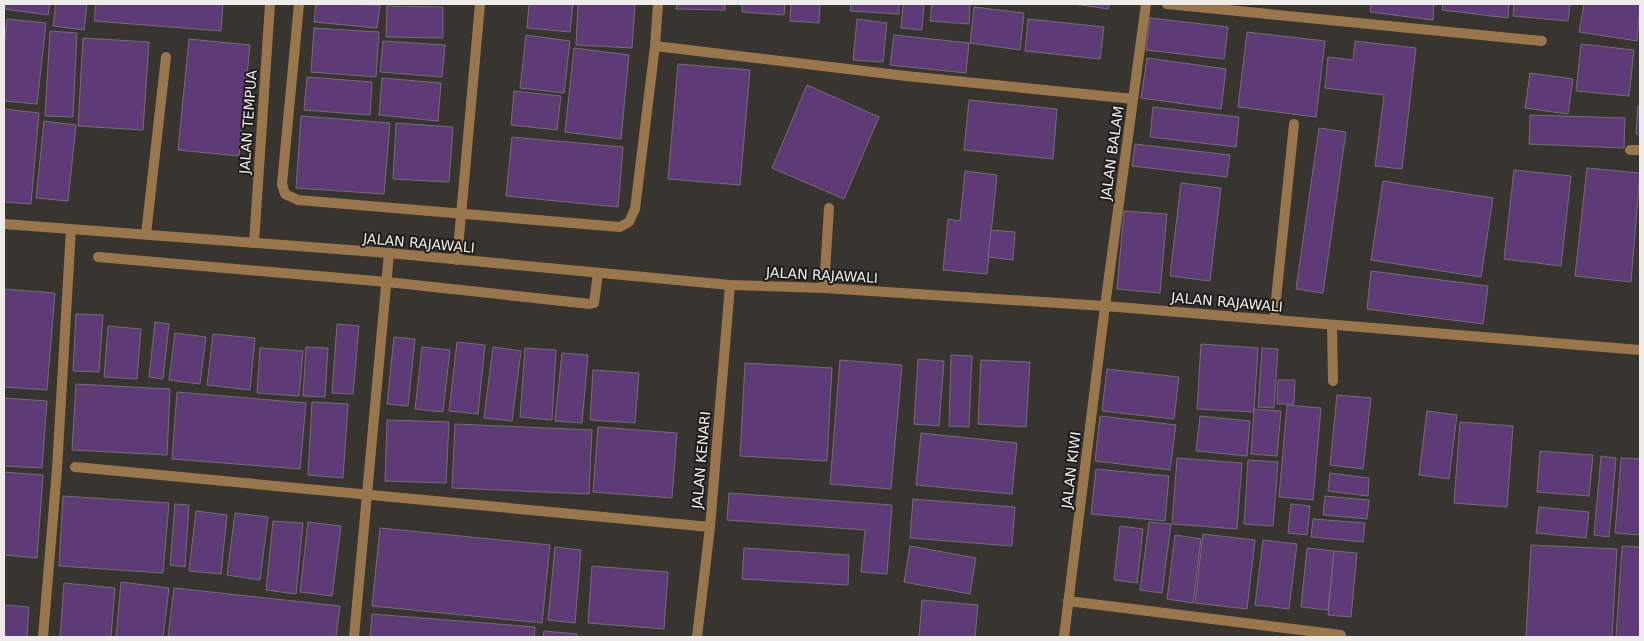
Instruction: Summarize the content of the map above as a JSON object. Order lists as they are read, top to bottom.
{
  "streets": {
    "street": [
      "JALAN TEMPUA",
      "JALAN BALAM",
      "JALAN RAJAWALI",
      "JALAN KENARI",
      "JALAN KIWI"
    ]
  },
  "crossings": [
    ["JALAN TEMPUA", "JALAN RAJAWALI"],
    ["JALAN BALAM", "JALAN RAJAWALI"],
    ["JALAN BALAM", "JALAN KIWI"],
    ["JALAN RAJAWALI", "JALAN KENARI"],
    ["JALAN RAJAWALI", "JALAN KIWI"]
  ]
}
